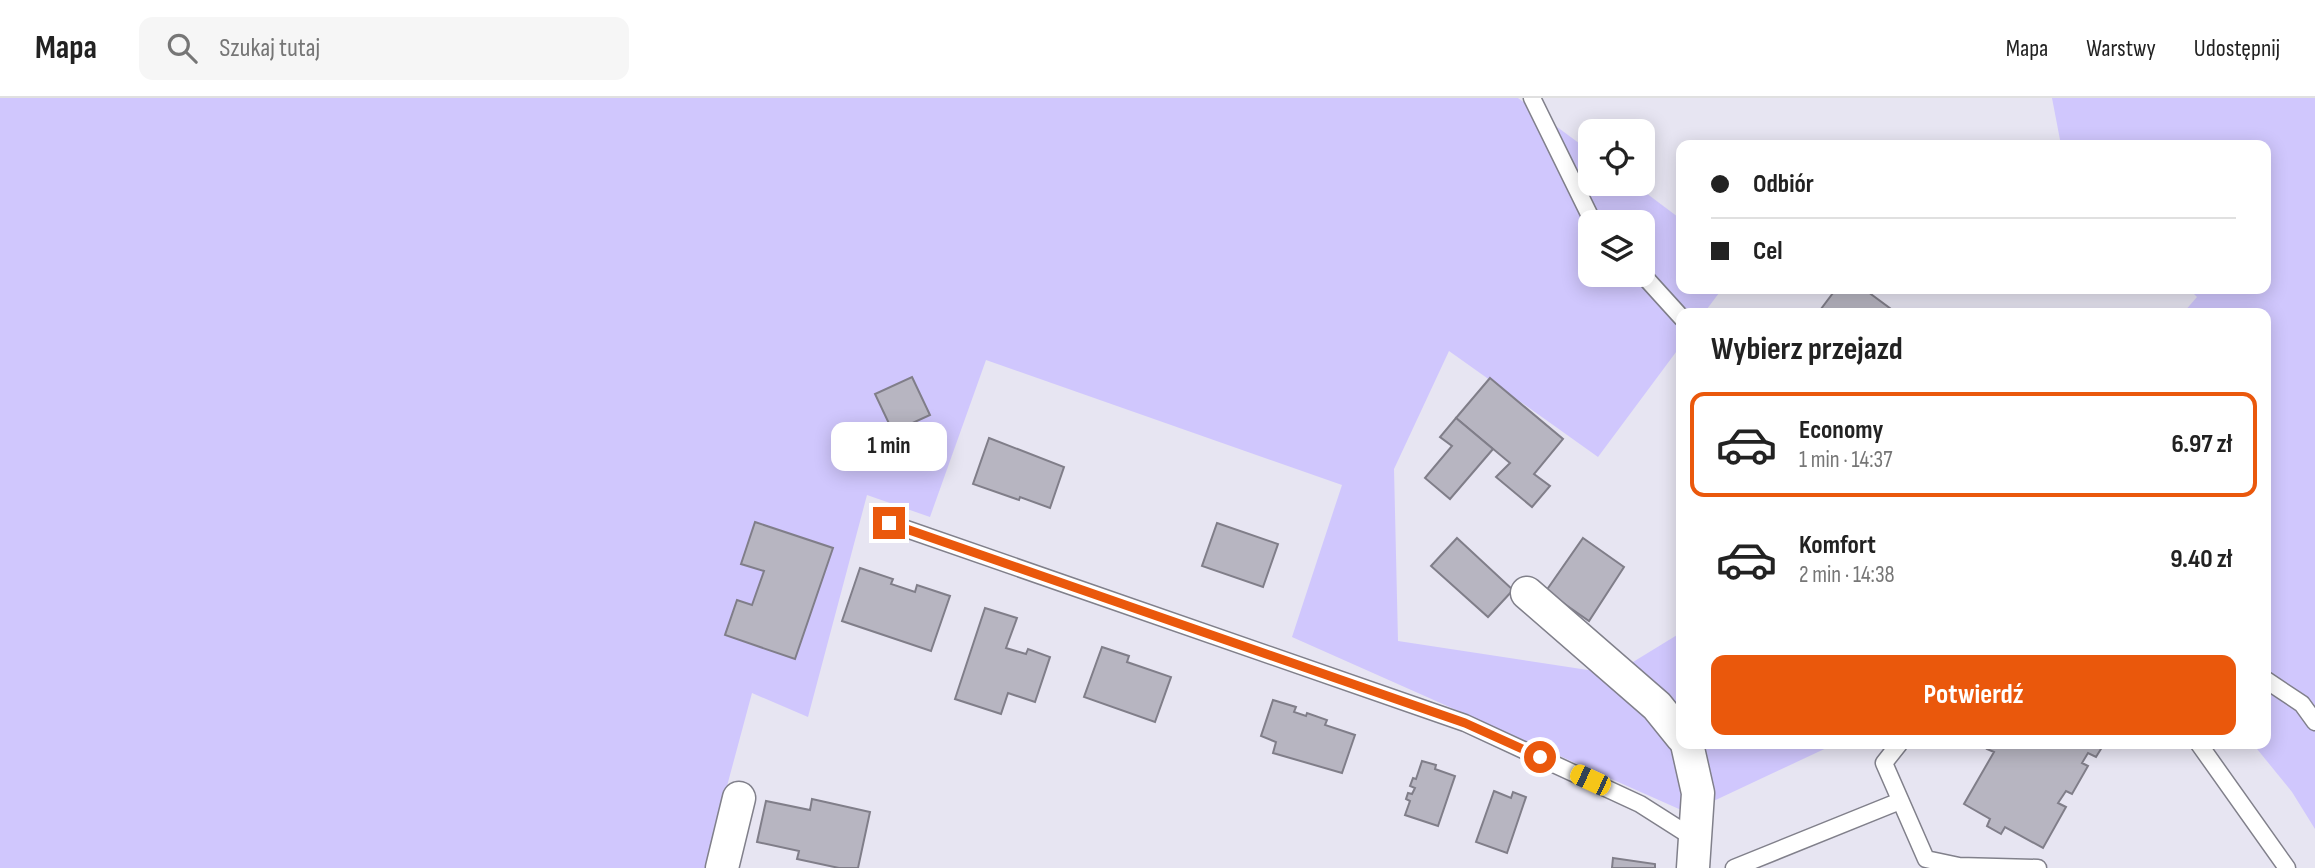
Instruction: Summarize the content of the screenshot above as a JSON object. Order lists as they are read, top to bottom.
{
  "page": {
    "header": "Mapa",
    "search": "Szukaj tutaj",
    "nav": ["Mapa", "Warstwy", "Udostępnij"],
    "banner": ["Odbiór", "Cel"],
    "heading": "Wybierz przejazd",
    "list": [
      {
        "name": "Economy",
        "note": "1 min · 14:37",
        "value": "6.97 zł"
      },
      {
        "name": "Komfort",
        "note": "2 min · 14:38",
        "value": "9.40 zł"
      }
    ],
    "bubble": "1 min",
    "buttons": "Potwierdź"
  }
}
